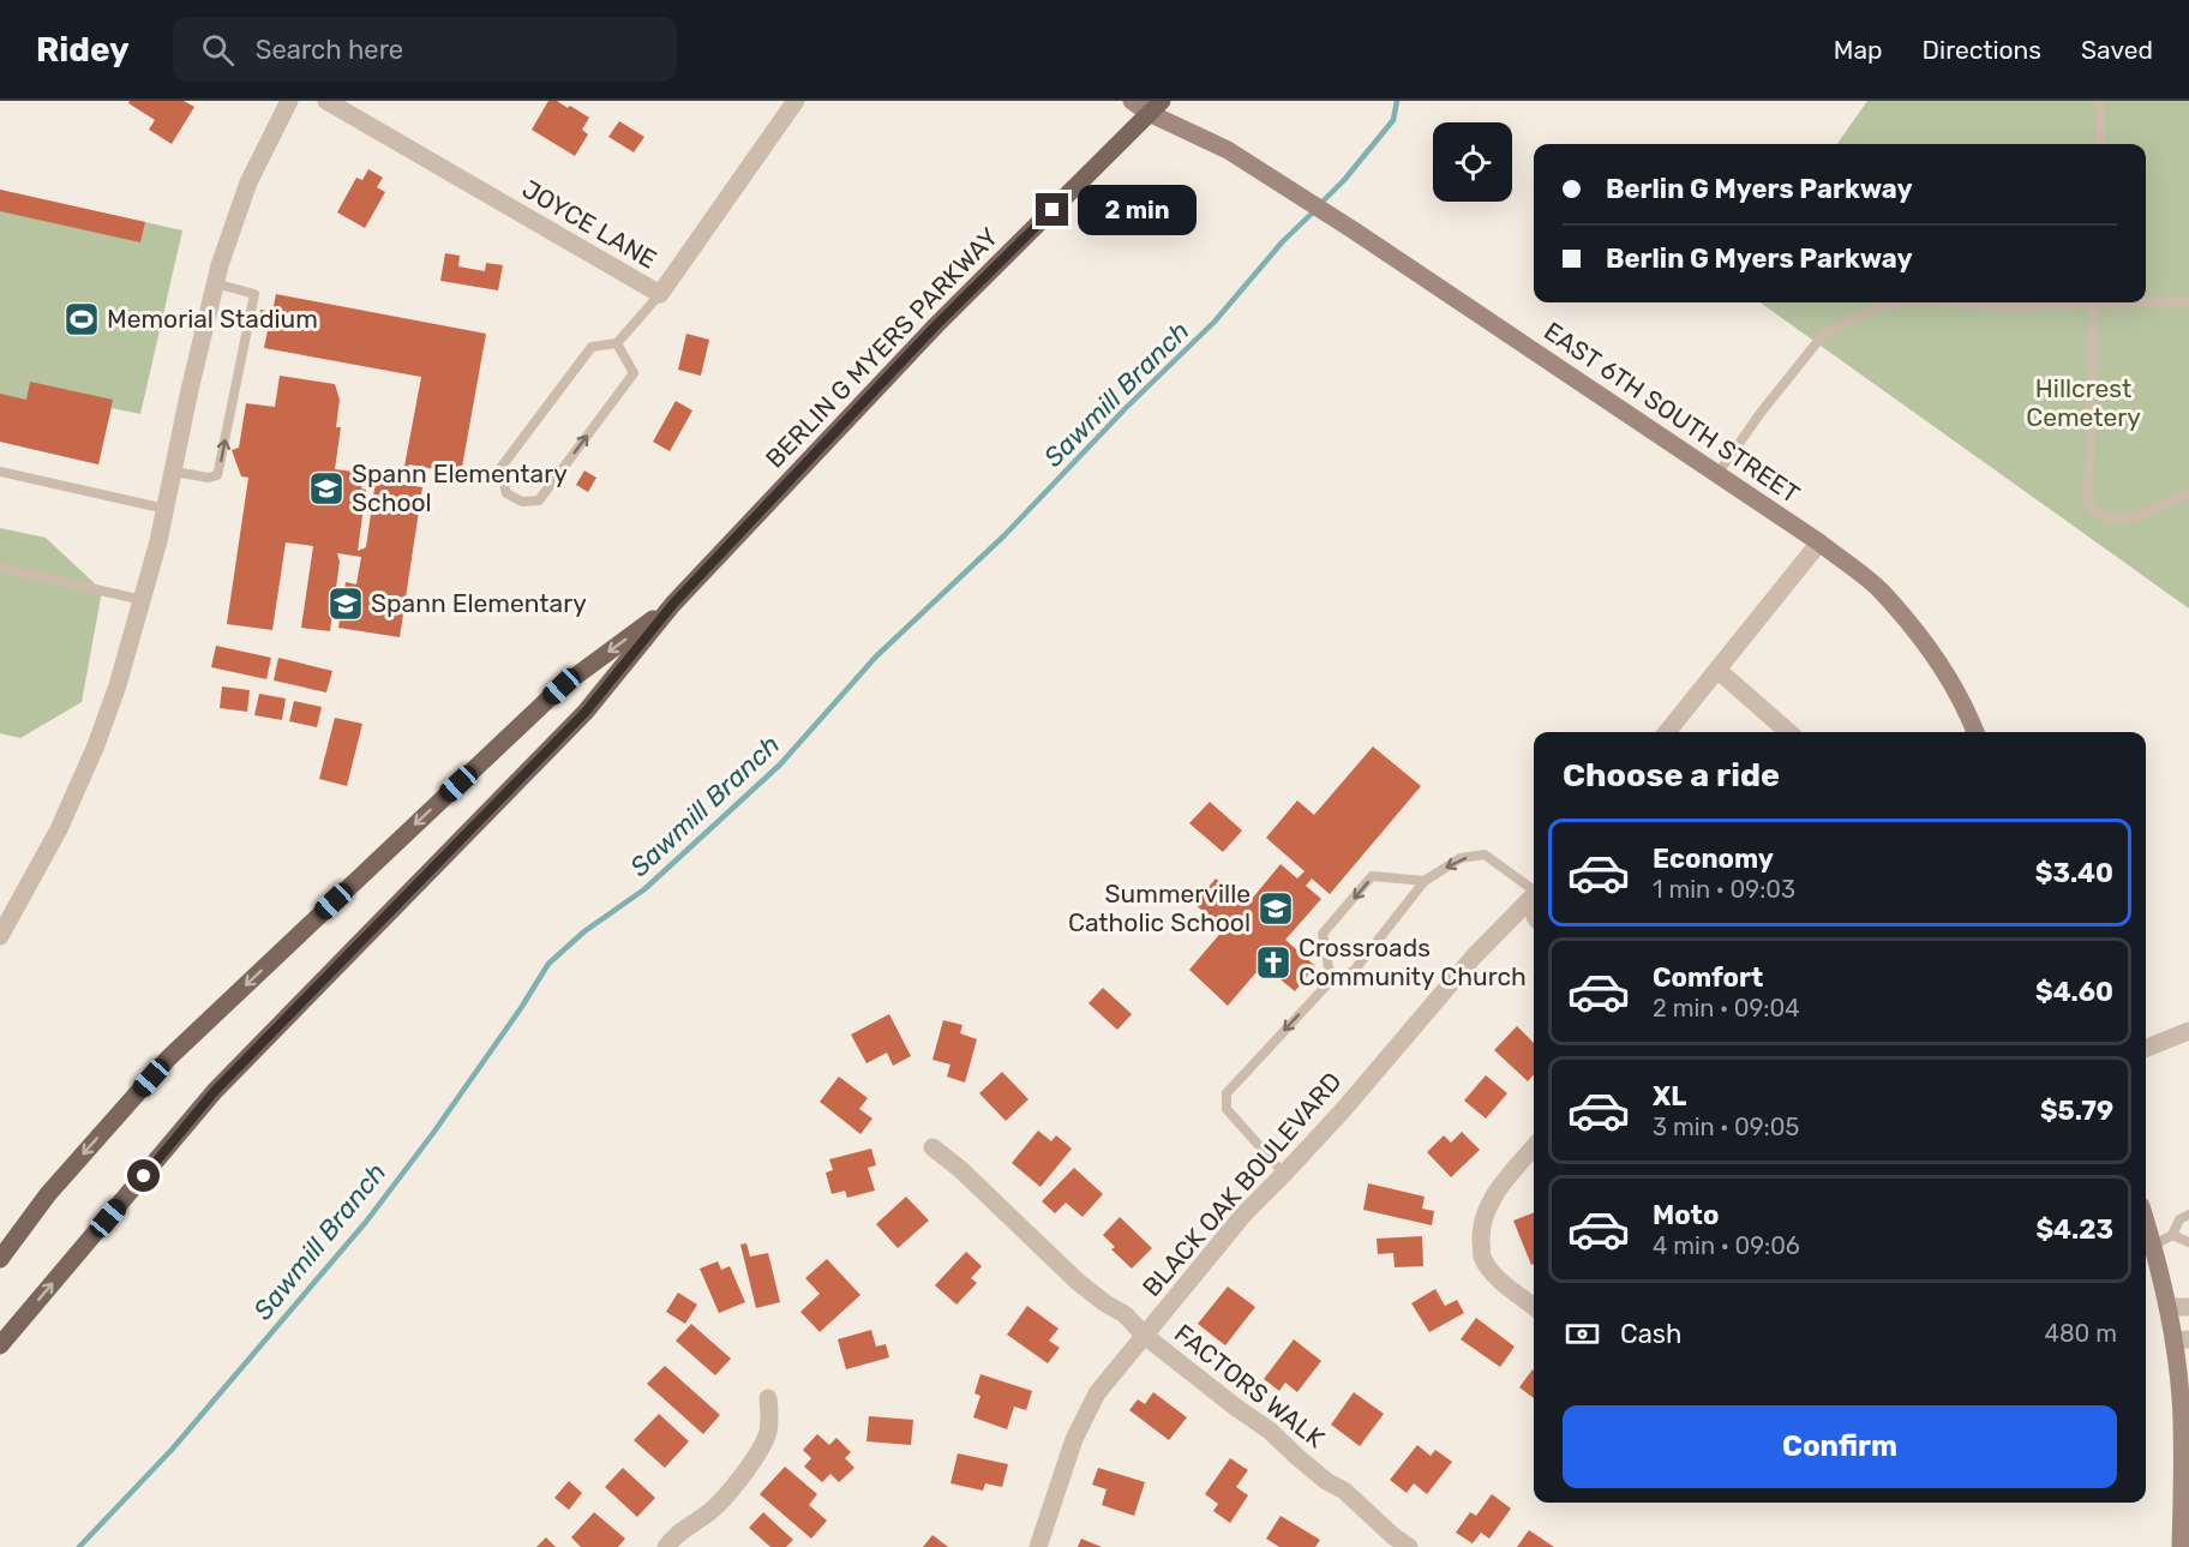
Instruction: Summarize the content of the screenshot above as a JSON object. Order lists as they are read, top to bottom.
{
  "streets": {
    "main road": ["BERLIN G MYERS PARKWAY"],
    "street": [
      "JOYCE LANE",
      "EAST 6TH SOUTH STREET",
      "BLACK OAK BOULEVARD",
      "FACTORS WALK"
    ]
  },
  "crossings": [
    ["BERLIN G MYERS PARKWAY", "EAST 6TH SOUTH STREET"],
    ["BLACK OAK BOULEVARD", "FACTORS WALK"]
  ],
  "water": ["Sawmill Branch"],
  "parks": ["Hillcrest Cemetery"],
  "places": {
    "sports": ["Memorial Stadium"],
    "school or university": ["Spann Elementary School", "Spann Elementary", "Summerville Catholic School"],
    "church": ["Crossroads Community Church"]
  },
  "page": {
    "header": "Ridey",
    "search": "Search here",
    "nav": ["Map", "Directions", "Saved"],
    "banner": ["Berlin G Myers Parkway", "Berlin G Myers Parkway"],
    "bubble": "2 min",
    "heading": "Choose a ride",
    "list": [
      {
        "name": "Economy",
        "note": "1 min · 09:03",
        "value": "$3.40"
      },
      {
        "name": "Comfort",
        "note": "2 min · 09:04",
        "value": "$4.60"
      },
      {
        "name": "XL",
        "note": "3 min · 09:05",
        "value": "$5.79"
      },
      {
        "name": "Moto",
        "note": "4 min · 09:06",
        "value": "$4.23"
      }
    ],
    "pay": ["Cash", "480 m"],
    "buttons": "Confirm"
  }
}
